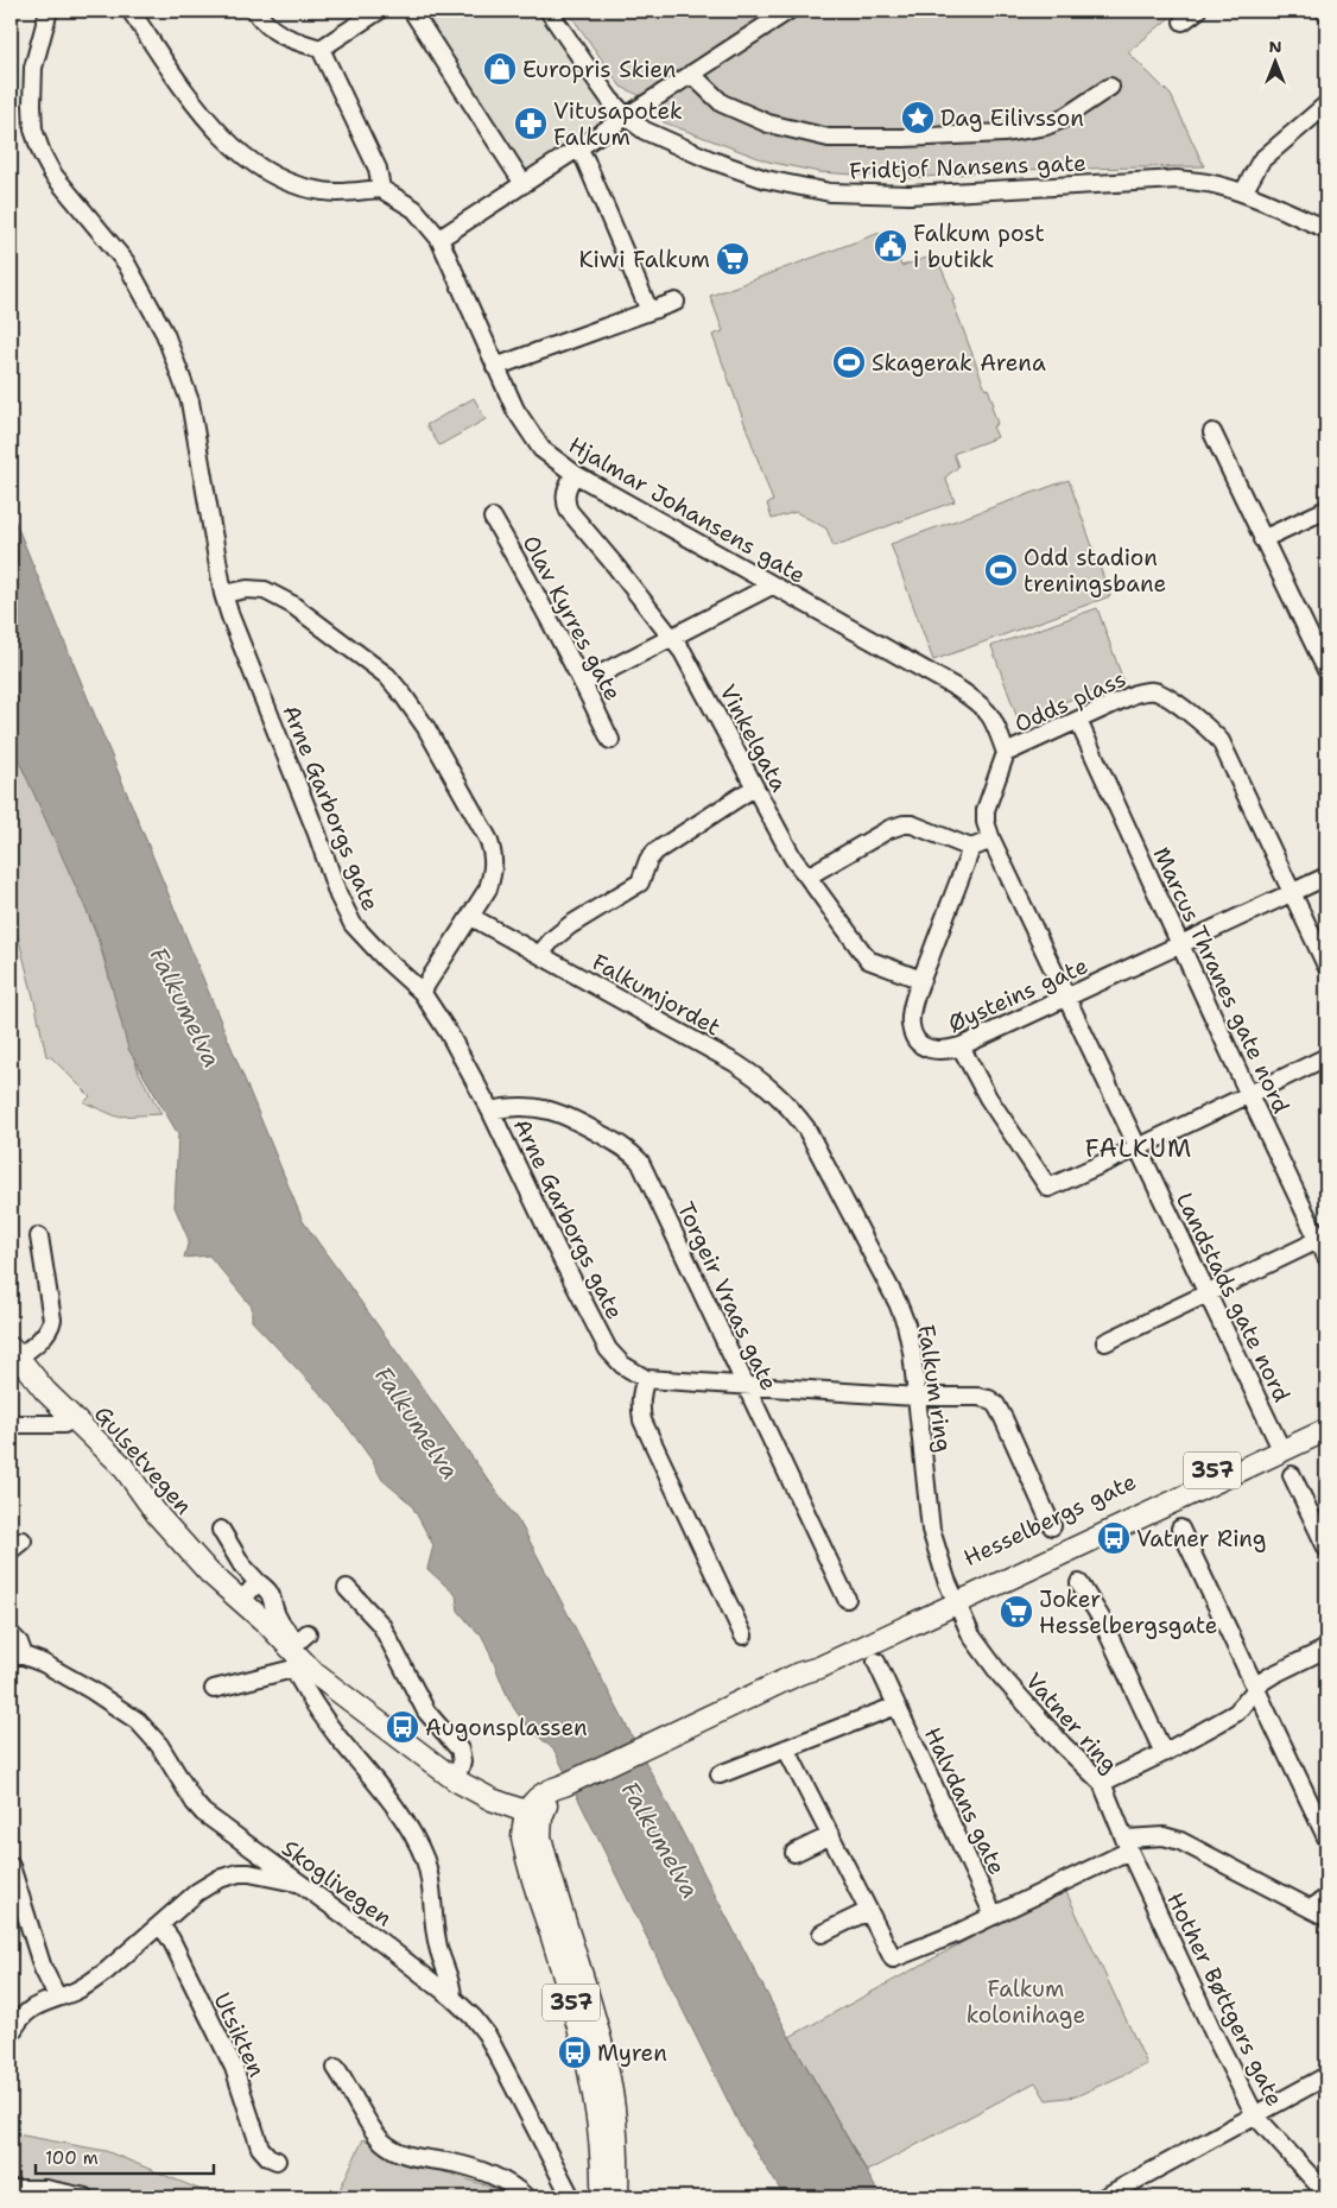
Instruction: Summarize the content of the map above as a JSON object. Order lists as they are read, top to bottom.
{
  "streets": {
    "main road": ["Gulsetvegen", "357", "Hesselbergs gate"],
    "street": [
      "Fridtjof Nansens gate",
      "Hjalmar Johansens gate",
      "Olav Kyrres gate",
      "Odds plass",
      "Vinkelgata",
      "Arne Garborgs gate",
      "Marcus Thranes gate nord",
      "Falkumjordet",
      "Øysteins gate",
      "Torgeir Vraas gate",
      "Landstads gate nord",
      "Falkum ring",
      "Vatner ring",
      "Halvdans gate",
      "Skoglivegen",
      "Hother Bøttgers gate",
      "Utsikten"
    ]
  },
  "crossings": [
    ["Hjalmar Johansens gate", "Odds plass"],
    ["Hjalmar Johansens gate", "Vinkelgata"],
    ["Odds plass", "Marcus Thranes gate nord"],
    ["Odds plass", "Øysteins gate"],
    ["Vinkelgata", "Øysteins gate"],
    ["Arne Garborgs gate", "Torgeir Vraas gate"],
    ["Marcus Thranes gate nord", "Øysteins gate"],
    ["Falkumjordet", "Falkum ring"],
    ["Øysteins gate", "Landstads gate nord"],
    ["Landstads gate nord", "Hesselbergs gate"],
    ["Falkum ring", "Hesselbergs gate"],
    ["Falkum ring", "Vatner ring"],
    ["Gulsetvegen", "357"],
    ["Gulsetvegen", "Hesselbergs gate"],
    ["357", "Hesselbergs gate"],
    ["Hesselbergs gate", "Vatner ring"],
    ["Vatner ring", "Hother Bøttgers gate"]
  ],
  "districts": ["FALKUM"],
  "water": ["Falkumelva"],
  "parks": ["Falkum kolonihage"],
  "places": {
    "shop": ["Europris Skien"],
    "place": ["Dag Eilivsson"],
    "pharmacy": ["Vitusapotek Falkum"],
    "public building": ["Falkum post i butikk"],
    "supermarket": ["Kiwi Falkum", "Joker Hesselbergsgate"],
    "sports": ["Skagerak Arena", "Odd stadion treningsbane"],
    "bus stop": ["Vatner Ring", "Augonsplassen", "Myren"]
  },
  "scale_bar": "100 m",
  "north": "top"
}
